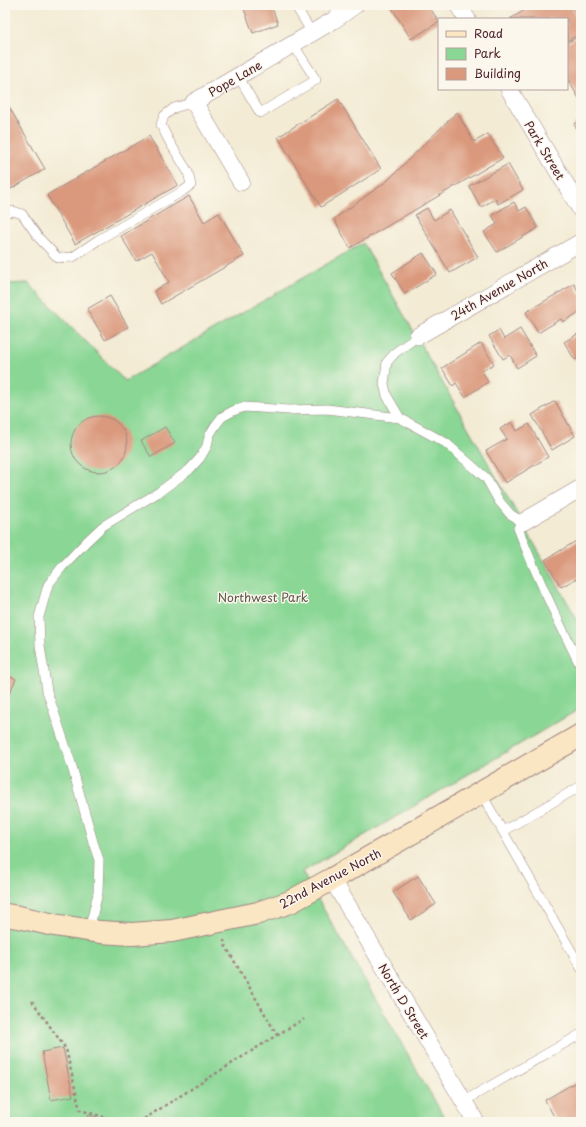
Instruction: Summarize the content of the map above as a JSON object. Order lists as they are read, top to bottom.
{
  "streets": {
    "street": [
      "Pope Lane",
      "Park Street",
      "24th Avenue North",
      "22nd Avenue North",
      "North D Street"
    ]
  },
  "crossings": [
    ["22nd Avenue North", "North D Street"]
  ],
  "parks": ["Northwest Park"],
  "legend": ["Road", "Park", "Building"]
}
